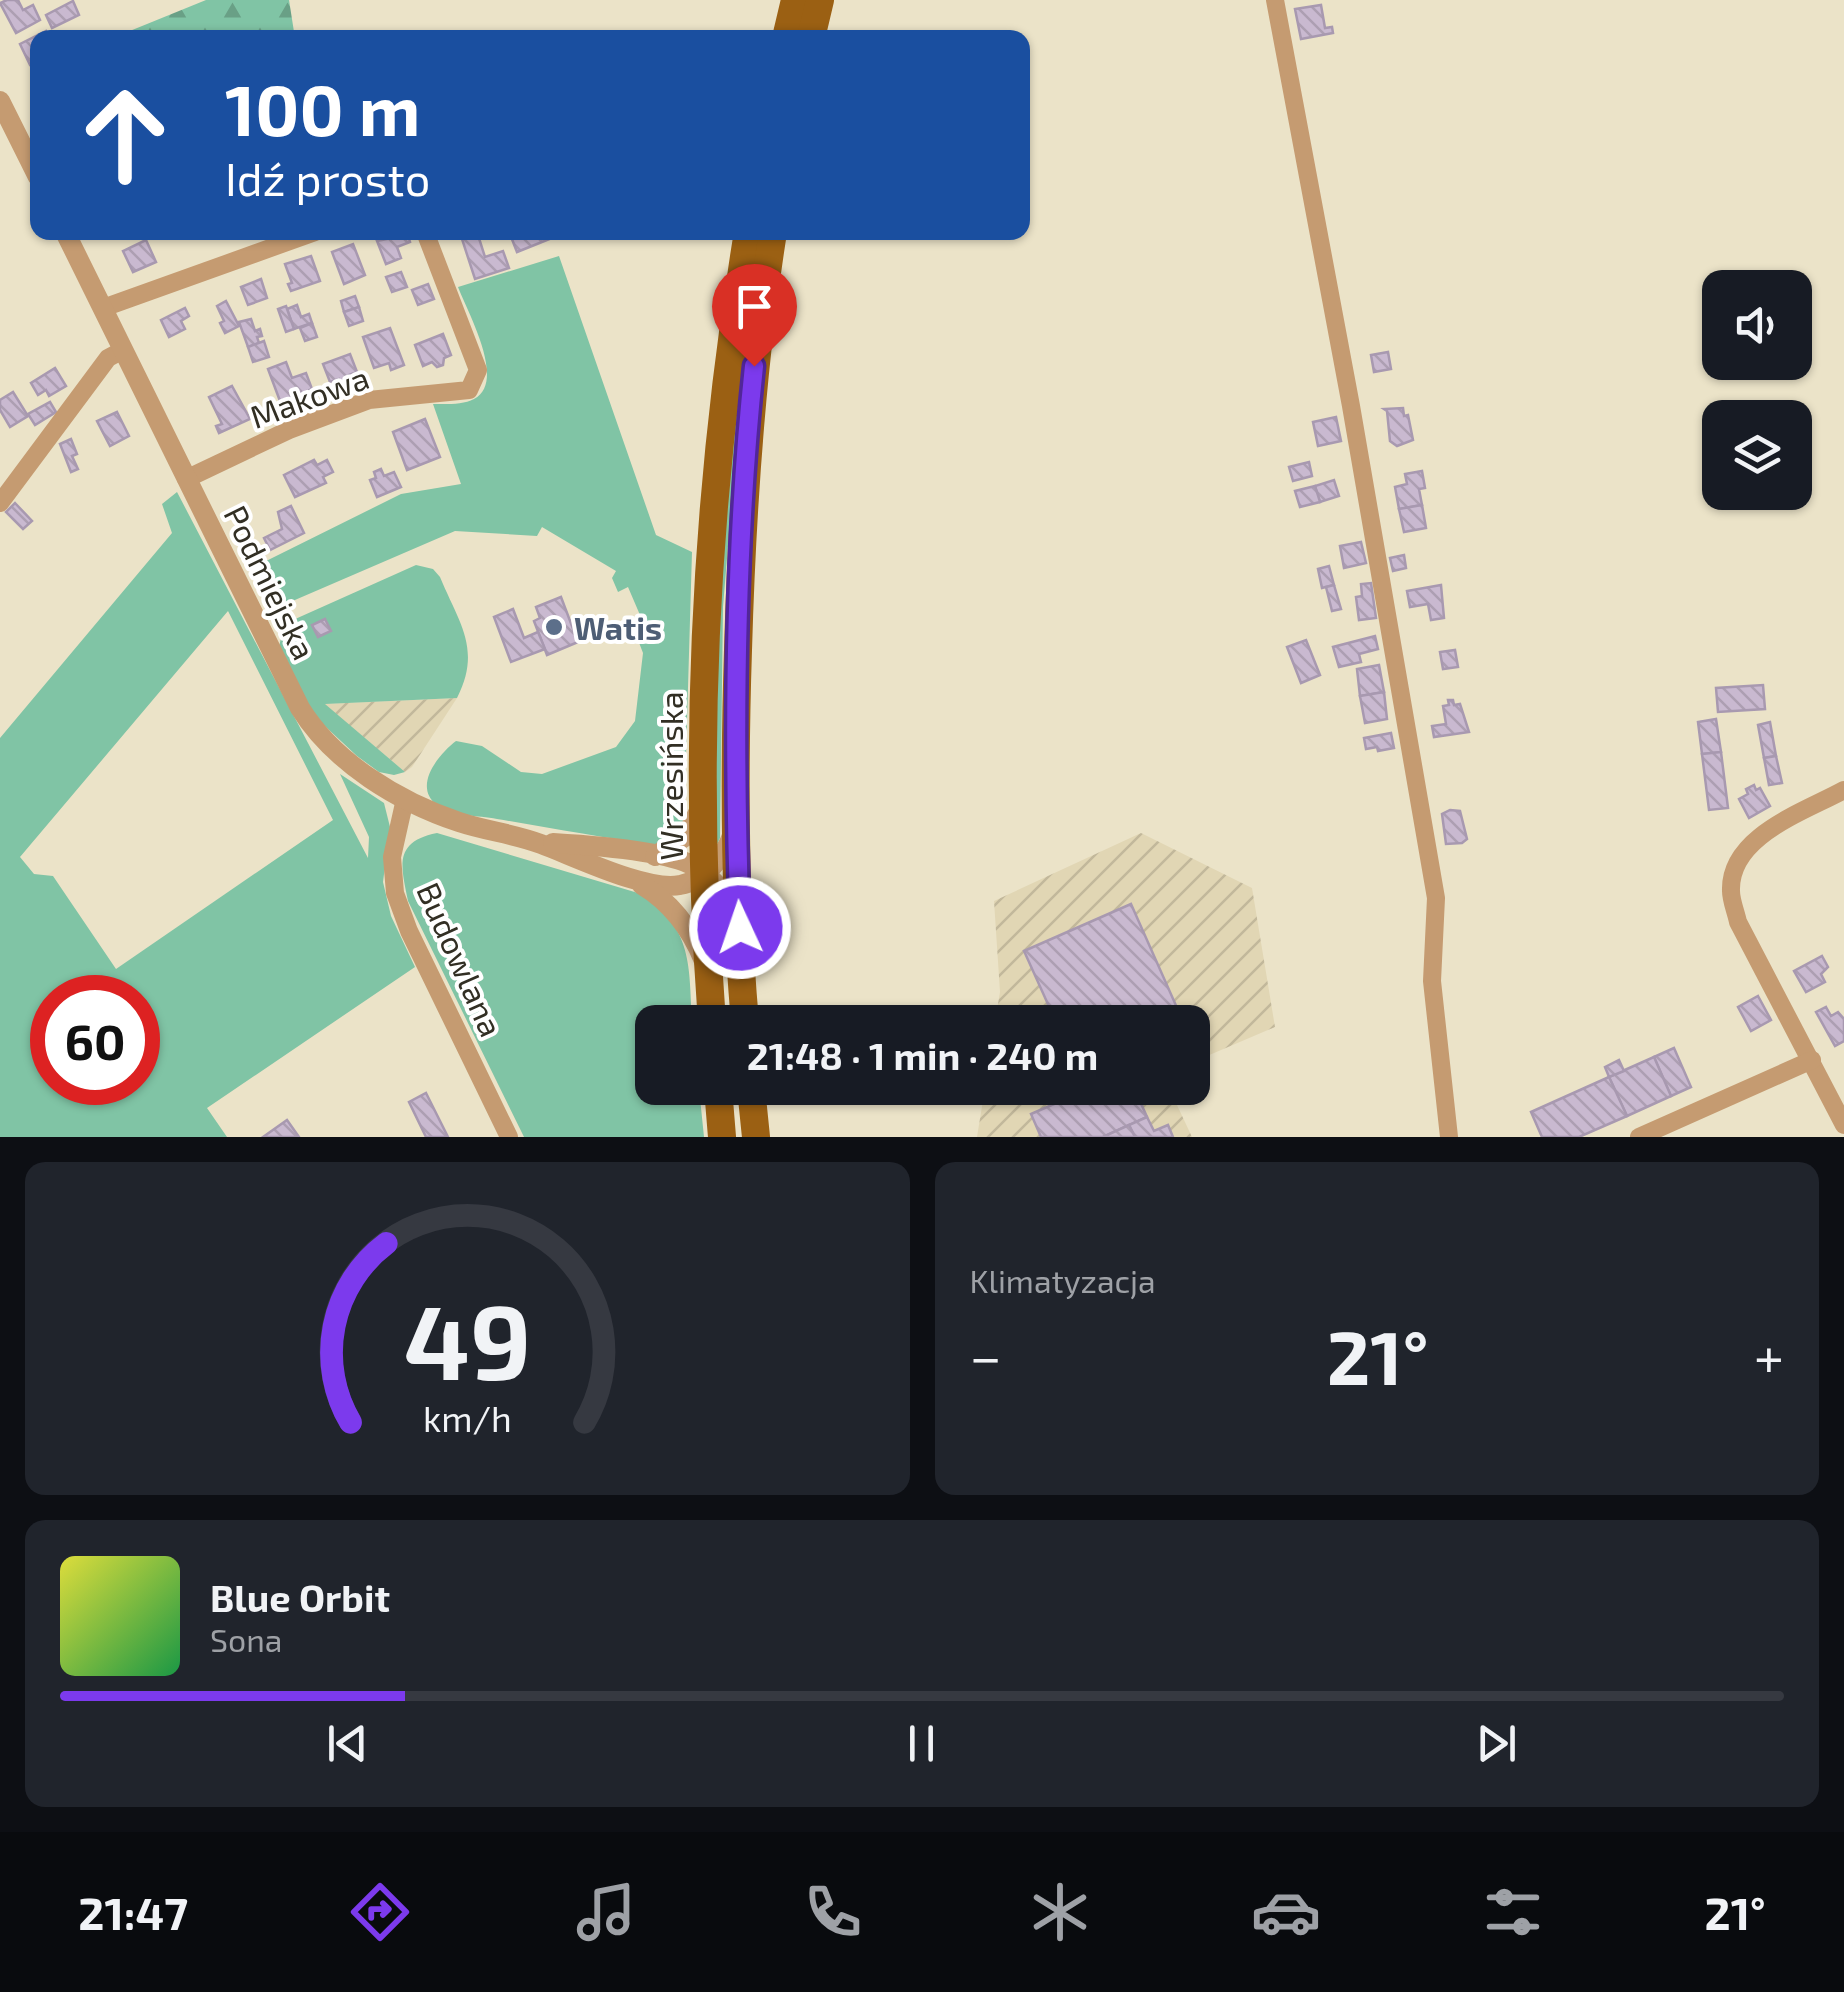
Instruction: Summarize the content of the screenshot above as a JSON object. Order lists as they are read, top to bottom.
{
  "streets": {
    "main road": ["Wrzesińska"],
    "street": ["Makowa", "Podmiejska", "Budowlana"]
  },
  "crossings": [
    ["Makowa", "Podmiejska"],
    ["Podmiejska", "Wrzesińska"],
    ["Podmiejska", "Budowlana"]
  ],
  "places": ["Watis"],
  "page": {
    "turn": ["100 m", "Idź prosto"],
    "limit": "60",
    "trip": "21:48 · 1 min · 240 m",
    "tile": "Klimatyzacja",
    "heat": ["−", "21°", "+"],
    "song": ["Blue Orbit", "Sona"],
    "tabs": ["21:47", "21°"],
    "gauge": ["49", "km/h"]
  }
}
